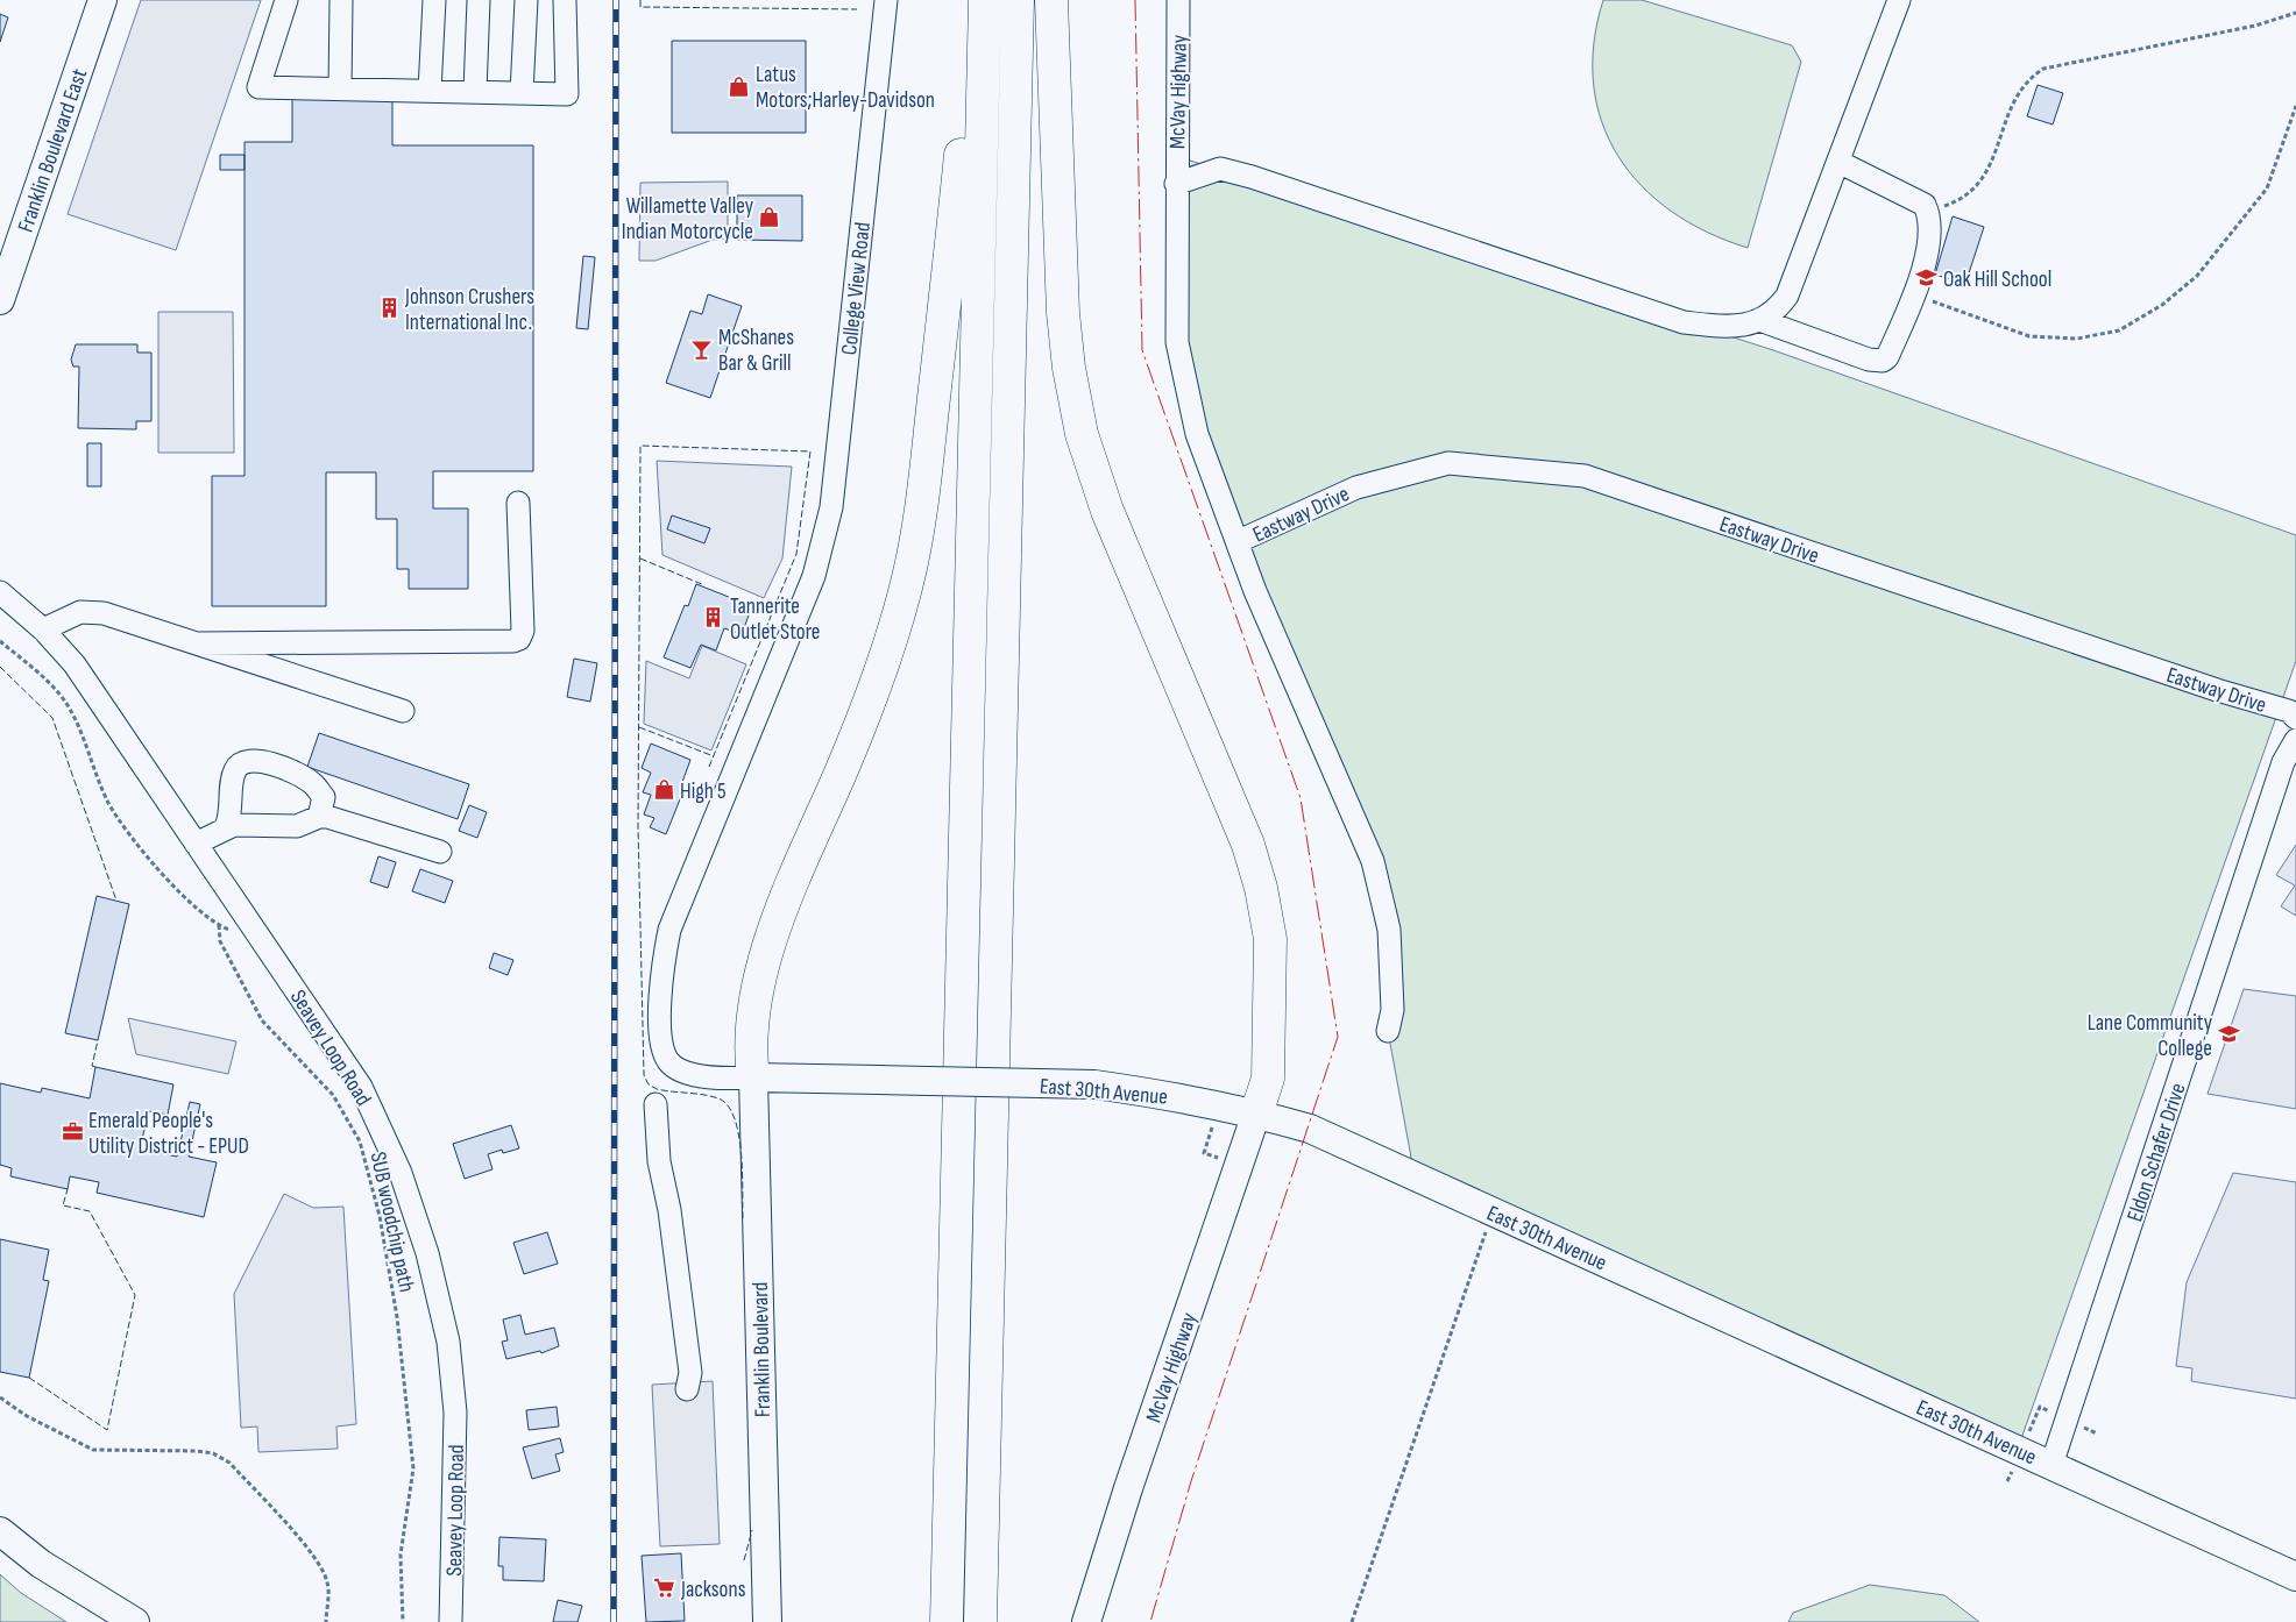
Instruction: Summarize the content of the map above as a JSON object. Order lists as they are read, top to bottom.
{
  "streets": {
    "main road": [
      "McVay Highway",
      "Franklin Boulevard East",
      "East 30th Avenue",
      "Franklin Boulevard"
    ],
    "street": [
      "College View Road",
      "Eastway Drive",
      "Seavey Loop Road",
      "Eldon Schafer Drive"
    ],
    "path": ["SUB woodchip path"]
  },
  "crossings": [
    ["McVay Highway", "Eastway Drive"],
    ["McVay Highway", "East 30th Avenue"],
    ["College View Road", "East 30th Avenue"],
    ["College View Road", "Franklin Boulevard"],
    ["East 30th Avenue", "Eldon Schafer Drive"],
    ["East 30th Avenue", "Franklin Boulevard"]
  ],
  "places": {
    "shop": ["Latus Motors;Harley-Davidson", "Willamette Valley Indian Motorcycle", "High 5"],
    "school or university": ["Oak Hill School", "Lane Community College"],
    "building": ["Johnson Crushers International Inc.", "Tannerite Outlet Store"],
    "bar": ["McShanes Bar & Grill"],
    "office": ["Emerald People's Utility District - EPUD"],
    "supermarket": ["Jacksons"]
  }
}
